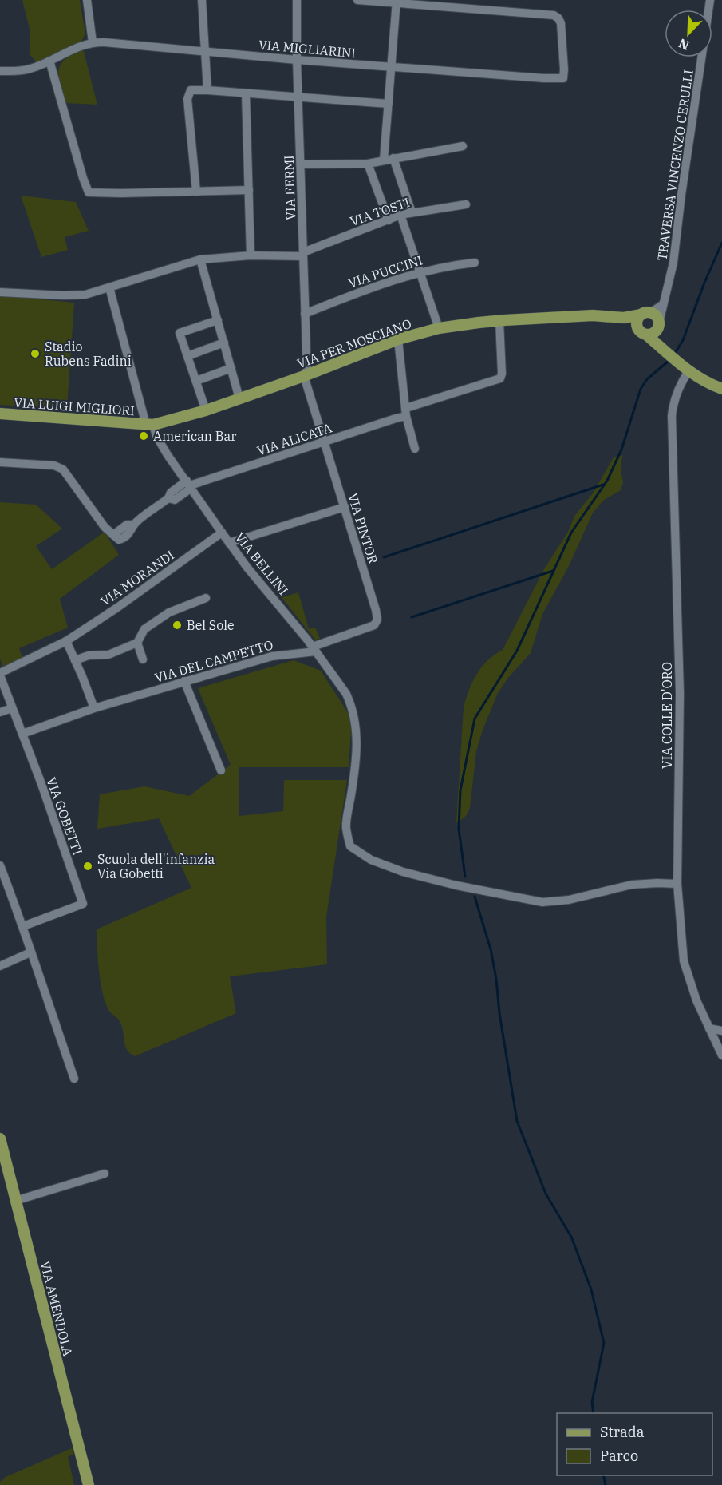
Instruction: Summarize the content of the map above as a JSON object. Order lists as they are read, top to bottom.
{
  "streets": {
    "main road": ["VIA PER MOSCIANO", "VIA LUIGI MIGLIORI", "VIA AMENDOLA"],
    "street": [
      "VIA MIGLIARINI",
      "TRAVERSA VINCENZO CERULLI",
      "VIA FERMI",
      "VIA TOSTI",
      "VIA PUCCINI",
      "VIA ALICATA",
      "VIA PINTOR",
      "VIA BELLINI",
      "VIA MORANDI",
      "VIA DEL CAMPETTO",
      "VIA COLLE D'ORO",
      "VIA GOBETTI"
    ]
  },
  "crossings": [
    ["VIA MIGLIARINI", "VIA FERMI"],
    ["TRAVERSA VINCENZO CERULLI", "VIA PER MOSCIANO"],
    ["VIA FERMI", "VIA TOSTI"],
    ["VIA FERMI", "VIA PUCCINI"],
    ["VIA FERMI", "VIA PER MOSCIANO"],
    ["VIA FERMI", "VIA PINTOR"],
    ["VIA PER MOSCIANO", "VIA LUIGI MIGLIORI"],
    ["VIA PER MOSCIANO", "VIA ALICATA"],
    ["VIA PER MOSCIANO", "VIA PINTOR"],
    ["VIA PER MOSCIANO", "VIA BELLINI"],
    ["VIA LUIGI MIGLIORI", "VIA BELLINI"],
    ["VIA ALICATA", "VIA PINTOR"],
    ["VIA ALICATA", "VIA BELLINI"],
    ["VIA PINTOR", "VIA BELLINI"],
    ["VIA PINTOR", "VIA DEL CAMPETTO"],
    ["VIA BELLINI", "VIA MORANDI"],
    ["VIA BELLINI", "VIA DEL CAMPETTO"],
    ["VIA DEL CAMPETTO", "VIA GOBETTI"]
  ],
  "places": [
    "Stadio Rubens Fadini",
    "American Bar",
    "Bel Sole",
    "Scuola dell'infanzia Via Gobetti"
  ],
  "legend": ["Strada", "Parco"],
  "north": "bottom left"
}
